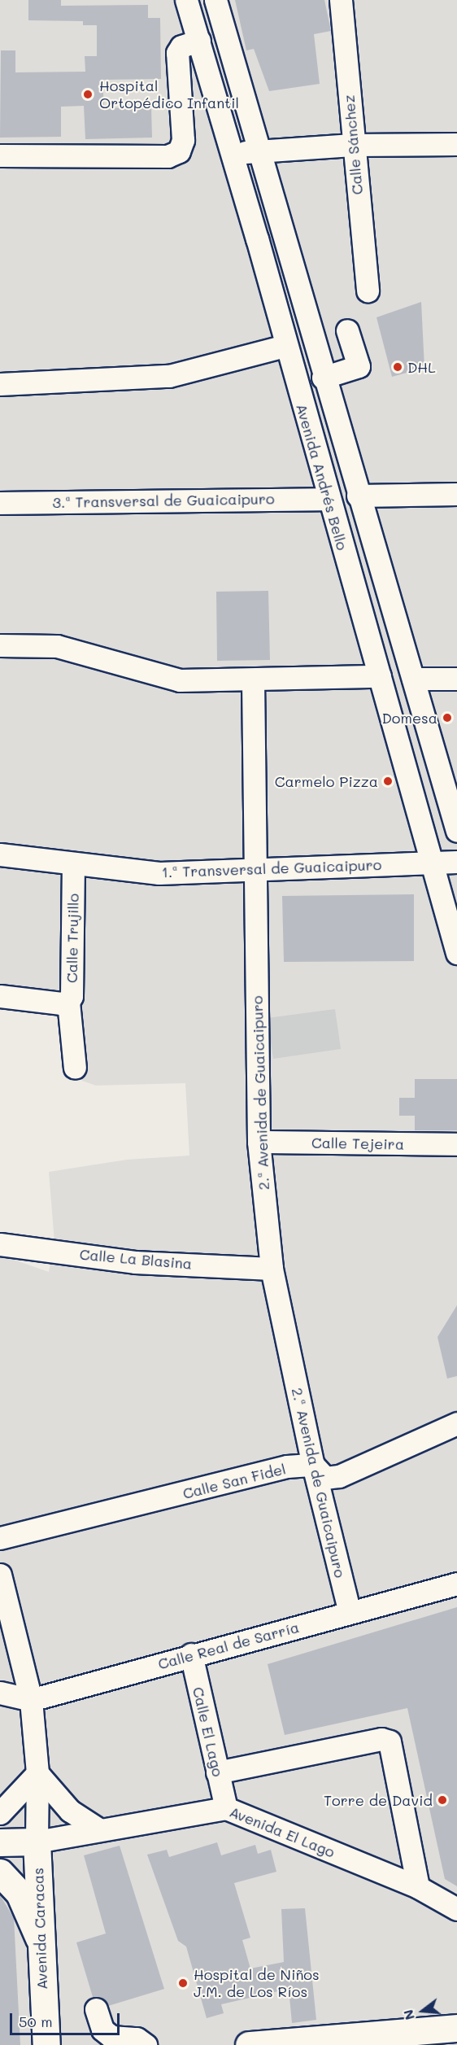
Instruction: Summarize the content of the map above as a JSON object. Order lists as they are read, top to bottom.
{
  "streets": {
    "main road": ["Avenida Caracas"],
    "street": [
      "Calle Sánchez",
      "Avenida Andrés Bello",
      "3.ª Transversal de Guaicaipuro",
      "1.ª Transversal de Guaicaipuro",
      "Calle Trujillo",
      "2.ª Avenida de Guaicaipuro",
      "Calle Tejeira",
      "Calle La Blasina",
      "Calle San Fidel",
      "Calle Real de Sarría",
      "Calle El Lago",
      "Avenida El Lago"
    ]
  },
  "crossings": [
    ["Avenida Andrés Bello", "3.ª Transversal de Guaicaipuro"],
    ["Avenida Andrés Bello", "1.ª Transversal de Guaicaipuro"],
    ["1.ª Transversal de Guaicaipuro", "Calle Trujillo"],
    ["1.ª Transversal de Guaicaipuro", "2.ª Avenida de Guaicaipuro"],
    ["2.ª Avenida de Guaicaipuro", "Calle Tejeira"],
    ["2.ª Avenida de Guaicaipuro", "Calle La Blasina"],
    ["2.ª Avenida de Guaicaipuro", "Calle San Fidel"],
    ["2.ª Avenida de Guaicaipuro", "Calle Real de Sarría"],
    ["Calle Real de Sarría", "Calle El Lago"],
    ["Calle El Lago", "Avenida El Lago"],
    ["Avenida El Lago", "Avenida Caracas"]
  ],
  "places": [
    "Hospital Ortopédico Infantil",
    "DHL",
    "Domesa",
    "Carmelo Pizza",
    "Torre de David",
    "Hospital de Niños J.M. de Los Ríos"
  ],
  "scale_bar": "50 m",
  "north": "left"
}
